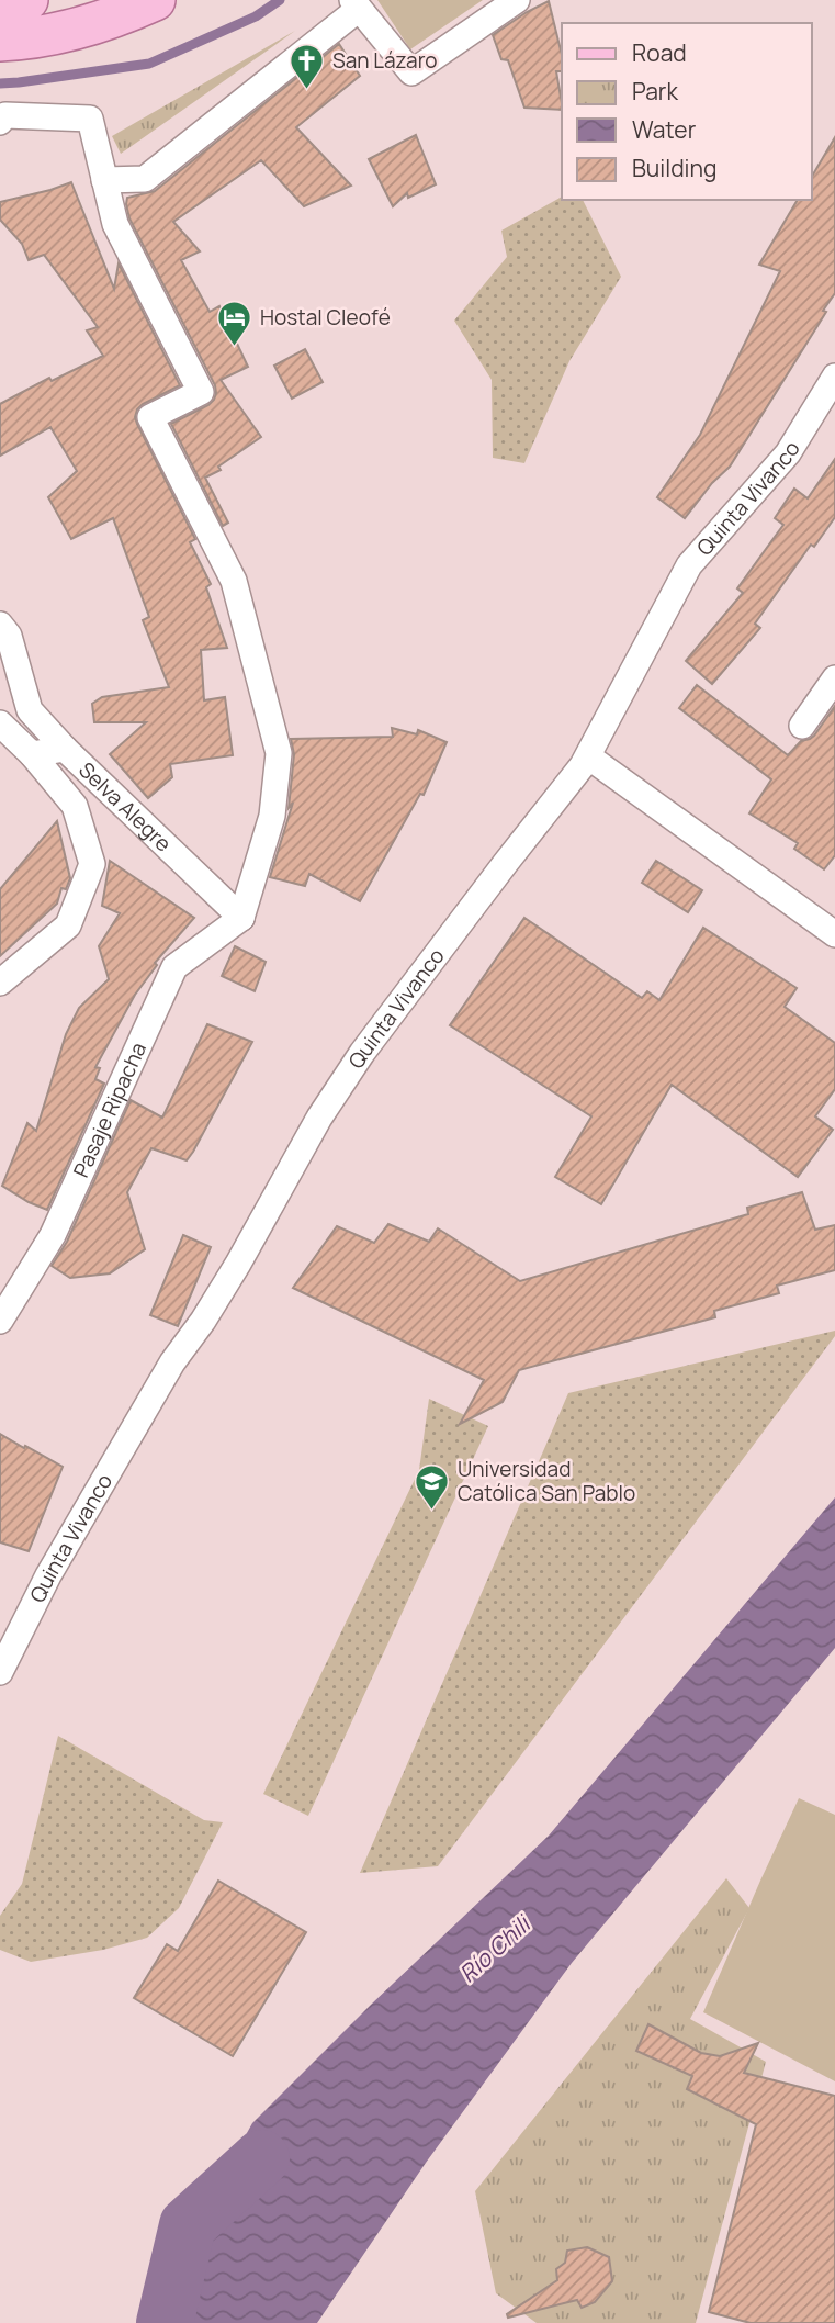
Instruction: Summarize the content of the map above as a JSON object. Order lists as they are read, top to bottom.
{
  "streets": {
    "street": ["Quinta Vivanco", "Selva Alegre", "Pasaje Ripacha"]
  },
  "crossings": [
    ["Selva Alegre", "Pasaje Ripacha"]
  ],
  "water": ["Río Chili"],
  "places": {
    "church": ["San Lázaro"],
    "hotel": ["Hostal Cleofé"],
    "school or university": ["Universidad Católica San Pablo"]
  },
  "legend": [
    "Road",
    "Park",
    "Water",
    "Building"
  ]
}
